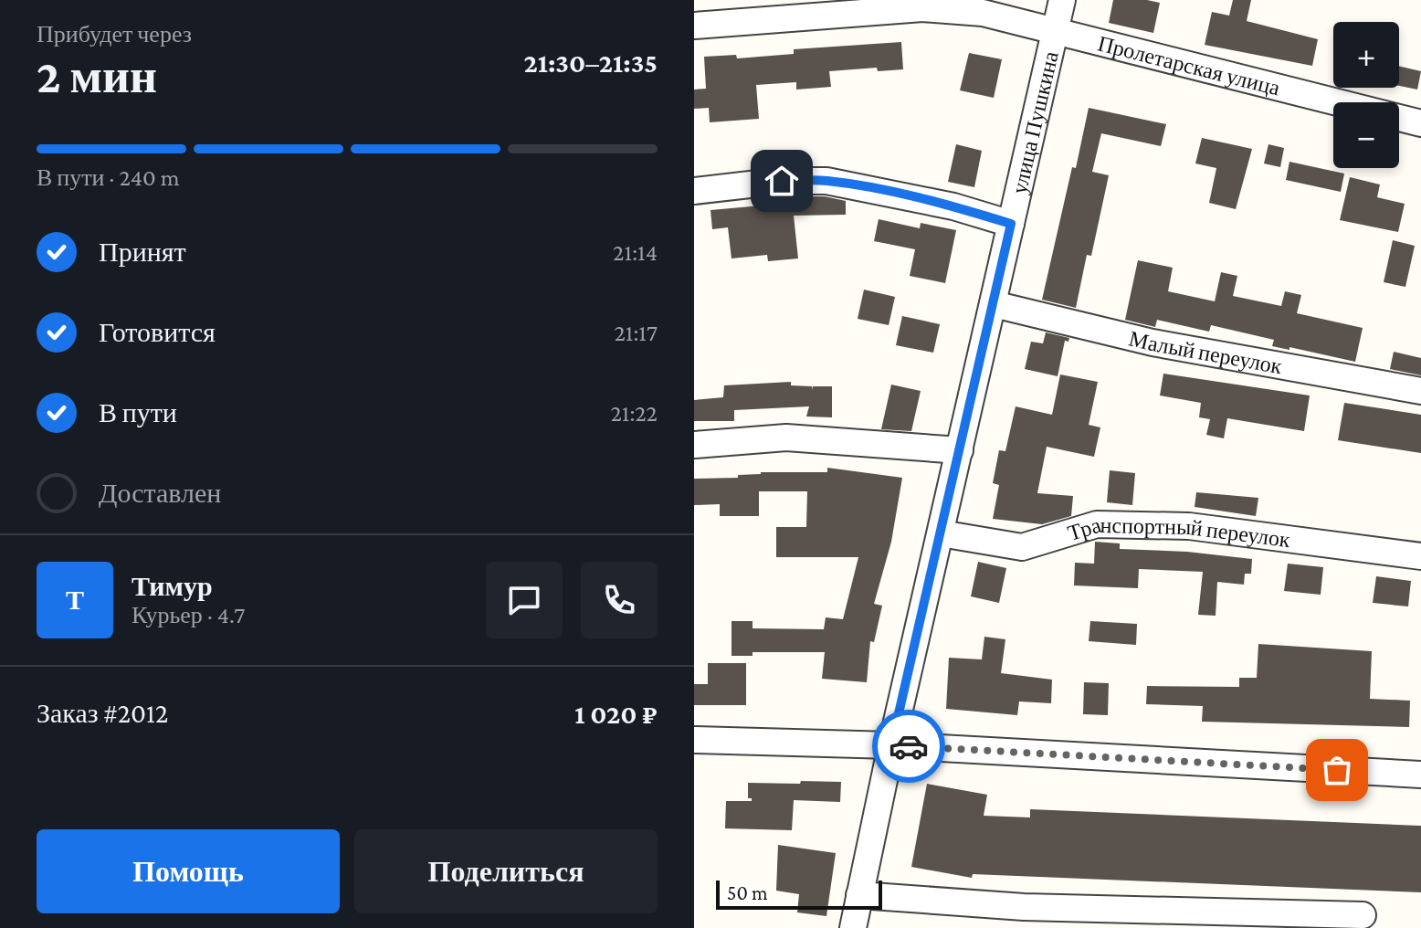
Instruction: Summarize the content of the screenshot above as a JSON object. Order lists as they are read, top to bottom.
{
  "streets": {
    "street": [
      "Пролетарская улица",
      "улица Пушкина",
      "Малый переулок",
      "Транспортный переулок"
    ]
  },
  "crossings": [
    ["Пролетарская улица", "улица Пушкина"],
    ["улица Пушкина", "Малый переулок"],
    ["улица Пушкина", "Транспортный переулок"]
  ],
  "scale_bar": "50 m",
  "page": {
    "heading": ["2 мин", "Прибудет через", "21:30–21:35"],
    "panel": [
      "Тимур",
      "Курьер · 4.7",
      "Заказ #2012",
      "1 020 ₽"
    ],
    "map_buttons": ["+", "−"],
    "bar": "В пути · 240 m",
    "list": [
      ["Принят", "21:14"],
      ["Готовится", "21:17"],
      ["В пути", "21:22"],
      "Доставлен"
    ],
    "round": "Т",
    "buttons": ["Помощь", "Поделиться"],
    "scale": "50 m"
  }
}
